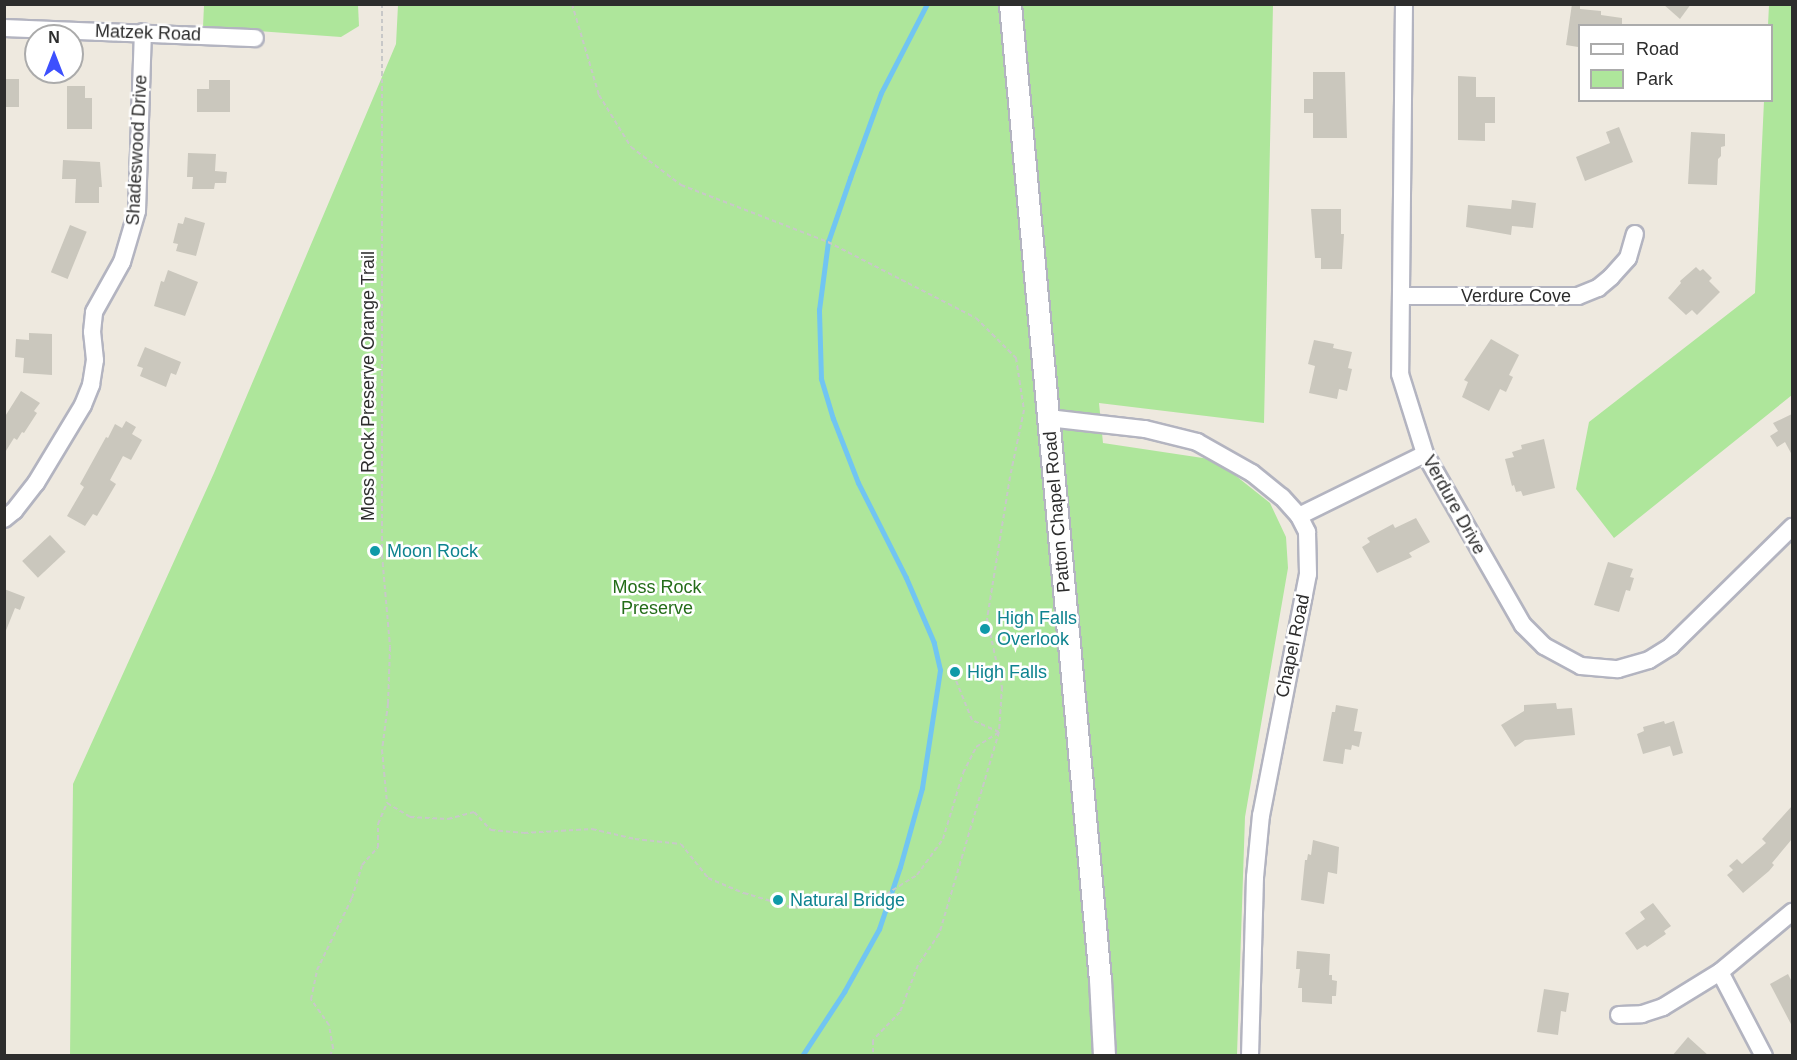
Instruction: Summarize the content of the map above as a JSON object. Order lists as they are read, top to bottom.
{
  "streets": {
    "street": [
      "Matzek Road",
      "Shadeswood Drive",
      "Verdure Cove",
      "Verdure Drive",
      "Patton Chapel Road",
      "Chapel Road"
    ],
    "path": ["Moss Rock Preserve Orange Trail"]
  },
  "crossings": [
    ["Matzek Road", "Shadeswood Drive"],
    ["Verdure Cove", "Verdure Drive"],
    ["Patton Chapel Road", "Chapel Road"]
  ],
  "parks": ["Moss Rock Preserve"],
  "places": [
    "Moon Rock",
    "High Falls Overlook",
    "High Falls",
    "Natural Bridge"
  ],
  "legend": ["Road", "Park"],
  "north": "top"
}
